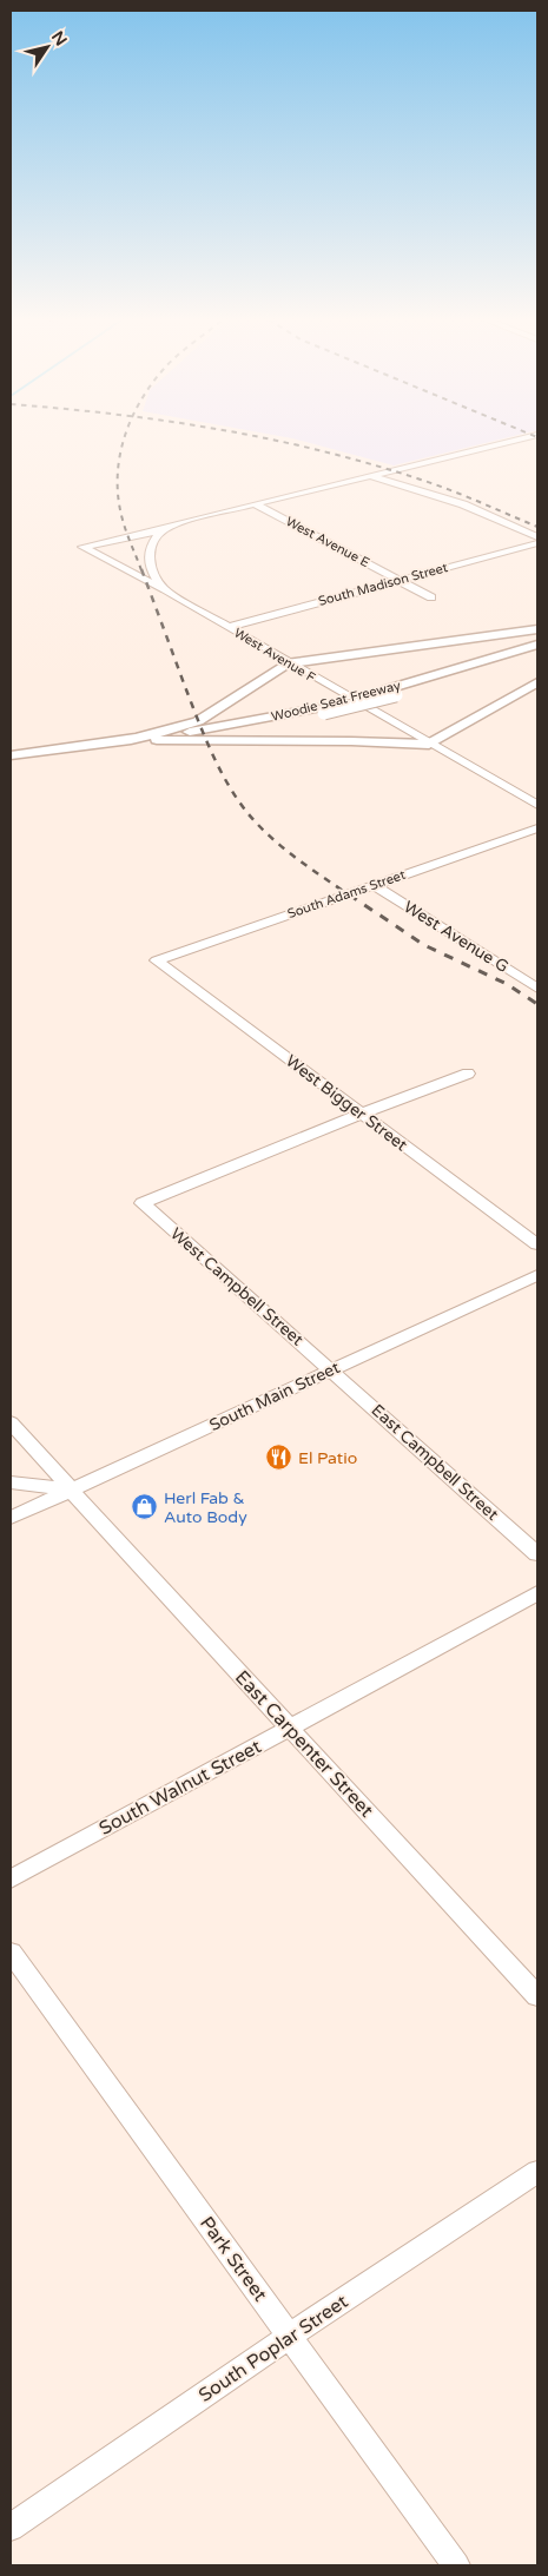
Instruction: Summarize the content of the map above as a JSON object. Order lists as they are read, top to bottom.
{
  "streets": {
    "main road": ["Woodie Seat Freeway"],
    "street": [
      "West Avenue E",
      "South Madison Street",
      "West Avenue F",
      "South Adams Street",
      "West Avenue G",
      "West Bigger Street",
      "West Campbell Street",
      "South Main Street",
      "East Campbell Street",
      "East Carpenter Street",
      "South Walnut Street",
      "Park Street",
      "South Poplar Street"
    ]
  },
  "crossings": [
    ["West Avenue E", "South Madison Street"],
    ["South Madison Street", "West Avenue F"],
    ["South Adams Street", "West Avenue G"],
    ["South Adams Street", "West Bigger Street"],
    ["West Bigger Street", "West Campbell Street"],
    ["West Campbell Street", "South Main Street"],
    ["West Campbell Street", "East Campbell Street"],
    ["South Main Street", "East Campbell Street"],
    ["South Main Street", "East Carpenter Street"],
    ["East Carpenter Street", "South Walnut Street"],
    ["Park Street", "South Poplar Street"]
  ],
  "places": {
    "restaurant": ["El Patio"],
    "shop": ["Herl Fab & Auto Body"]
  },
  "north": "top right"
}
